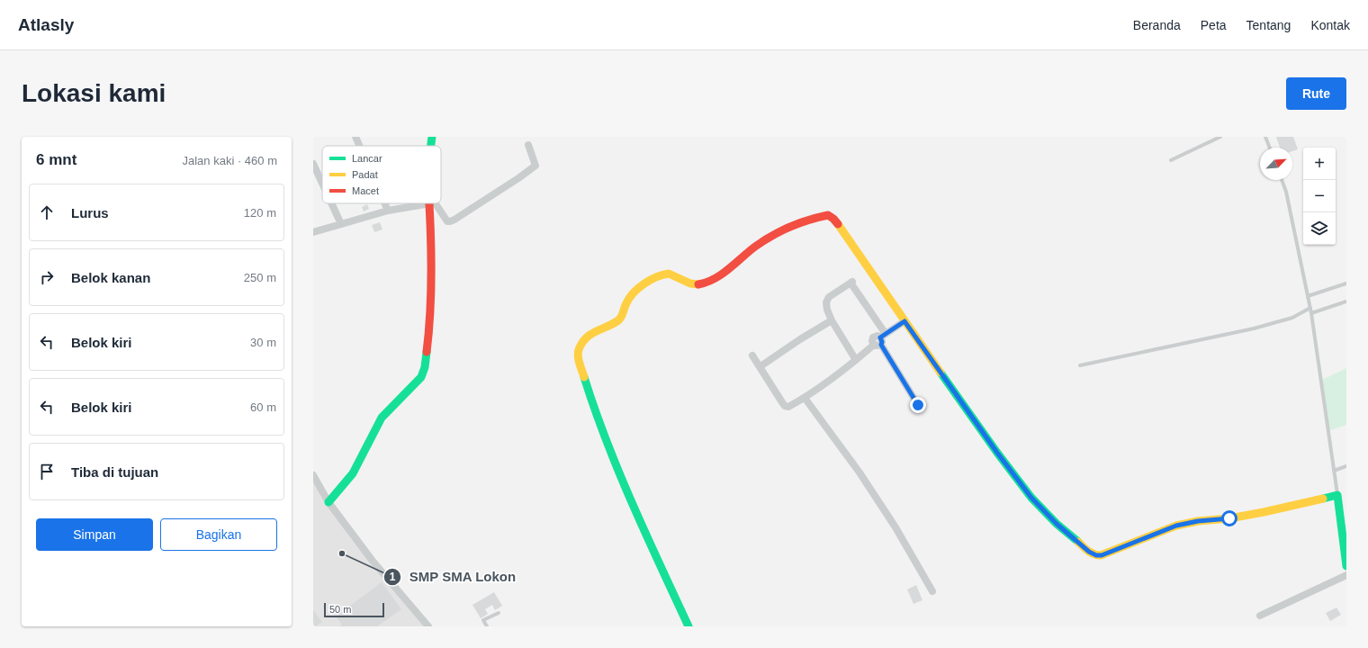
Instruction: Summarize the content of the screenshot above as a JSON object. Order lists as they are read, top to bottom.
{
  "places": ["SMP SMA Lokon"],
  "legend": ["Lancar", "Padat", "Macet"],
  "scale_bar": "50 m",
  "north": "top right",
  "page": {
    "header": "Atlasly",
    "nav": [
      "Beranda",
      "Peta",
      "Tentang",
      "Kontak"
    ],
    "buttons": [
      "Rute",
      ["Simpan", "Bagikan"]
    ],
    "title": "Lokasi kami",
    "heading": ["6 mnt", "Jalan kaki · 460 m"],
    "map_buttons": ["+", "−"],
    "list": [
      ["Lurus", "120 m"],
      ["Belok kanan", "250 m"],
      ["Belok kiri", "30 m"],
      ["Belok kiri", "60 m"],
      "Tiba di tujuan"
    ],
    "scale": "50 m"
  }
}
